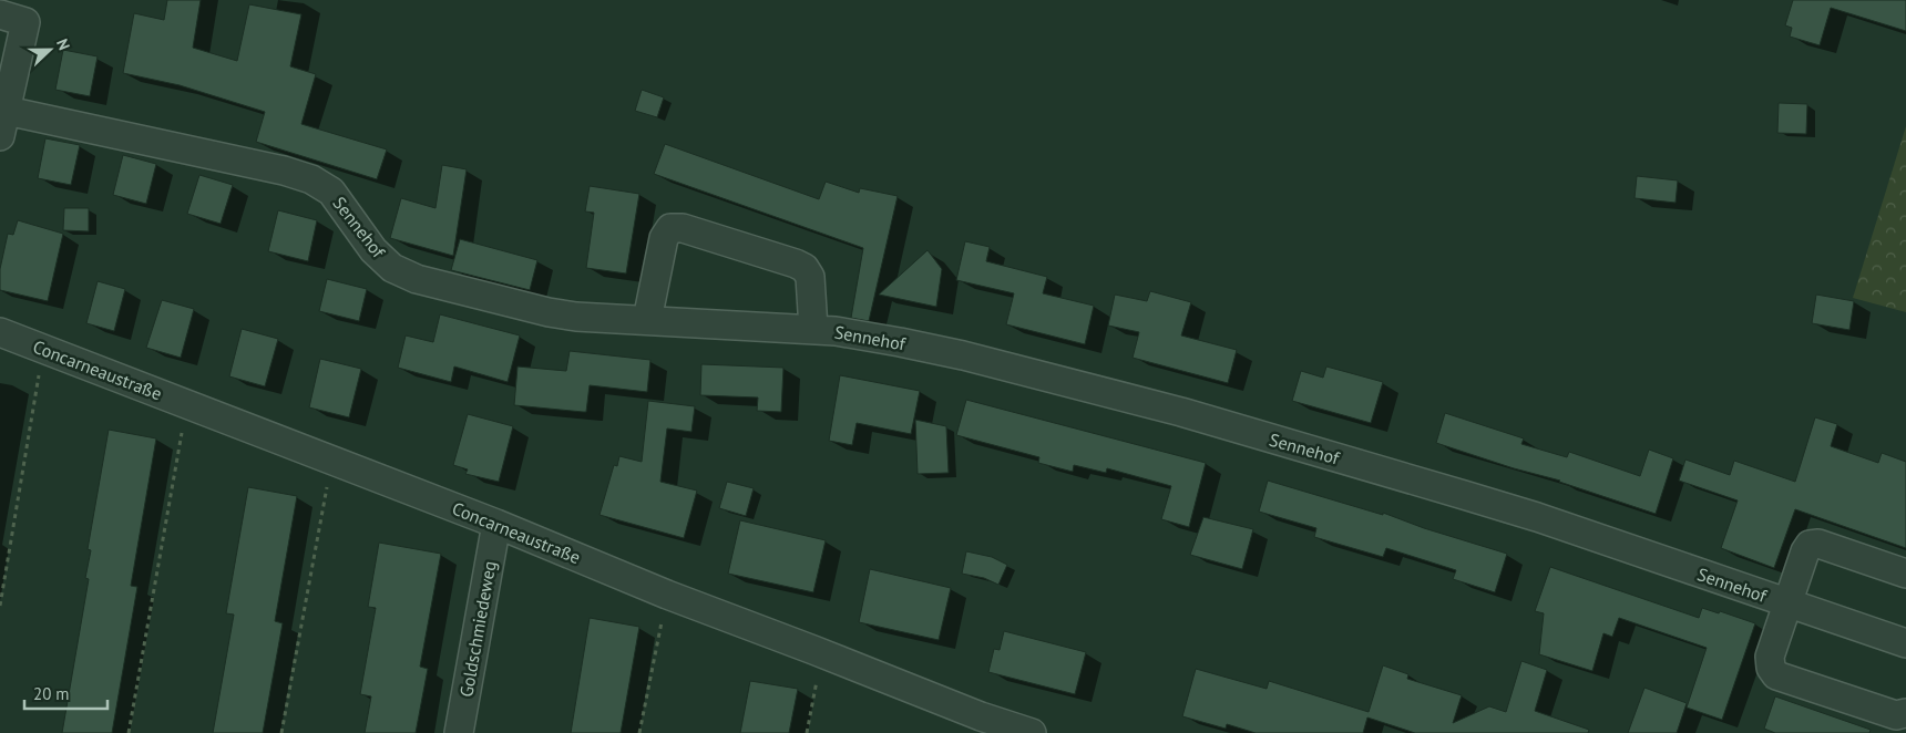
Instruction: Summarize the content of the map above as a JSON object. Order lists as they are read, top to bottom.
{
  "streets": {
    "street": ["Sennehof", "Concarneaustraße", "Goldschmiedeweg"]
  },
  "crossings": [
    ["Concarneaustraße", "Goldschmiedeweg"]
  ],
  "scale_bar": "20 m",
  "north": "right"
}
